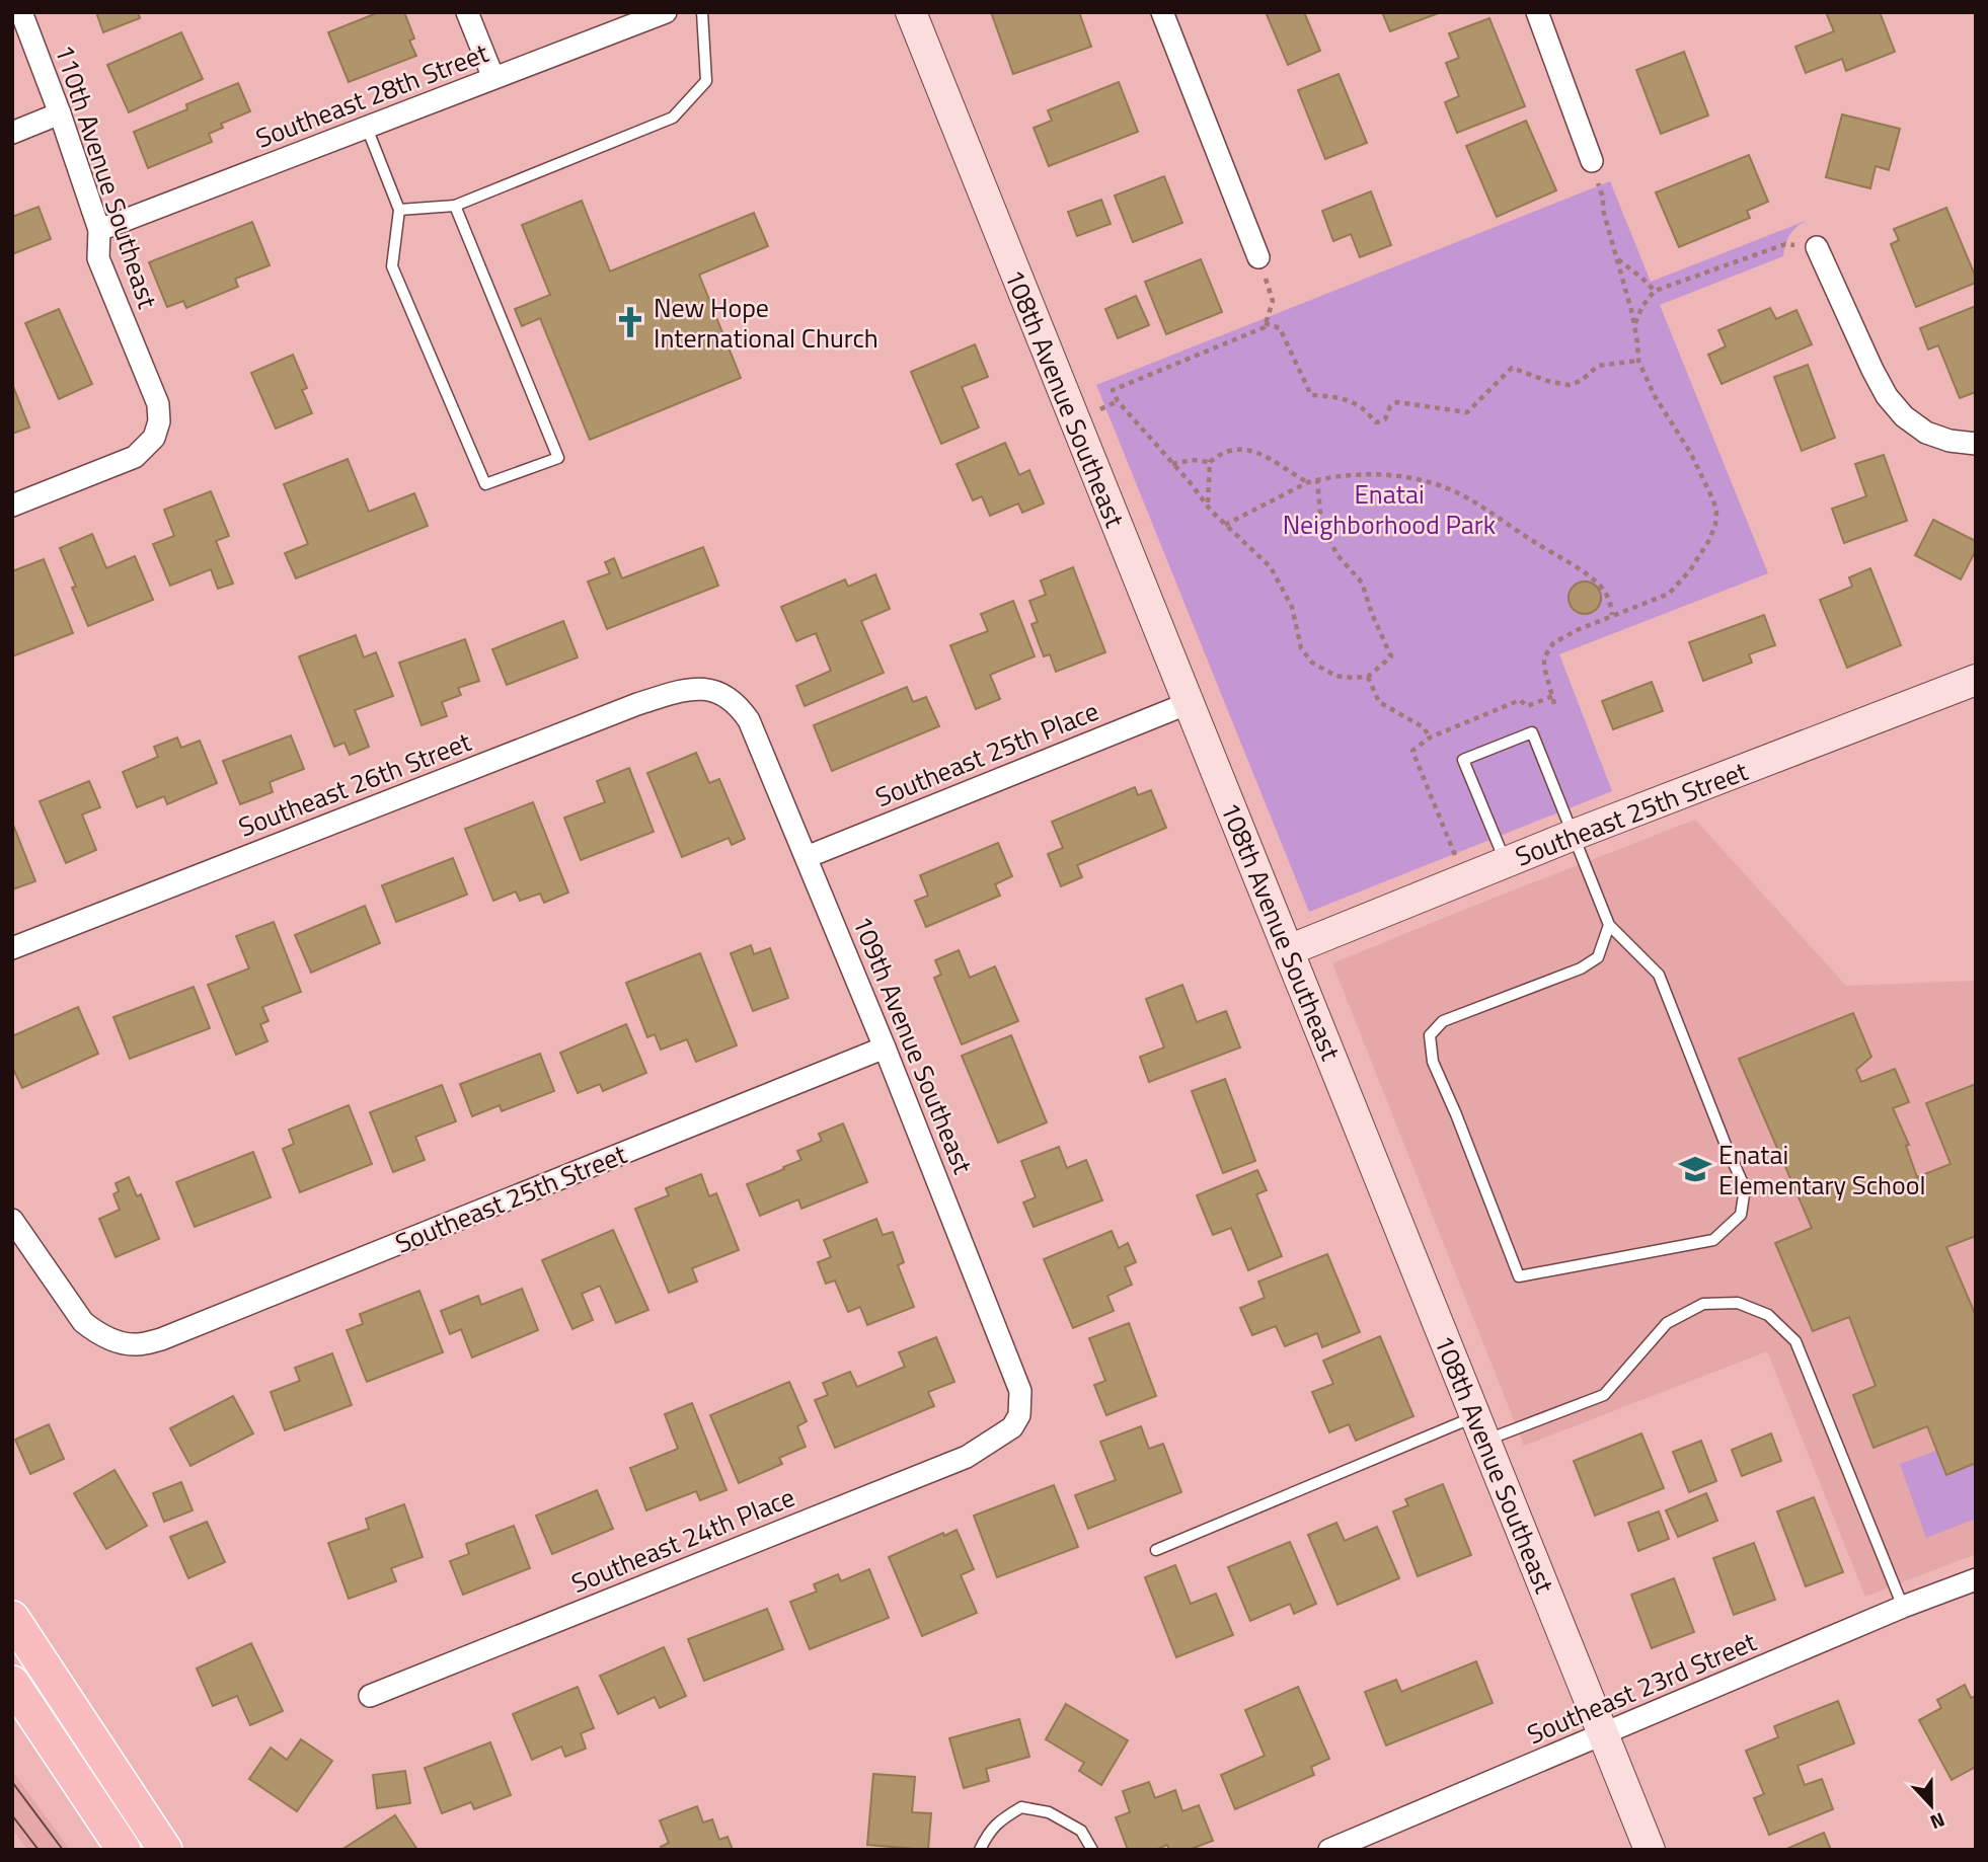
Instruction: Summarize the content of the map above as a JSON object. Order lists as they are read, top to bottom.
{
  "streets": {
    "street": [
      "Southeast 28th Street",
      "110th Avenue Southeast",
      "108th Avenue Southeast",
      "Southeast 25th Place",
      "Southeast 26th Street",
      "Southeast 25th Street",
      "109th Avenue Southeast",
      "Southeast 24th Place",
      "Southeast 23rd Street"
    ]
  },
  "crossings": [
    ["Southeast 28th Street", "110th Avenue Southeast"],
    ["108th Avenue Southeast", "Southeast 25th Place"],
    ["108th Avenue Southeast", "Southeast 25th Street"],
    ["108th Avenue Southeast", "Southeast 23rd Street"],
    ["Southeast 25th Place", "109th Avenue Southeast"],
    ["Southeast 26th Street", "109th Avenue Southeast"],
    ["Southeast 25th Street", "109th Avenue Southeast"],
    ["109th Avenue Southeast", "Southeast 24th Place"]
  ],
  "parks": ["Enatai Neighborhood Park"],
  "places": {
    "church": ["New Hope International Church"],
    "school or university": ["Enatai Elementary School"]
  },
  "north": "bottom"
}
